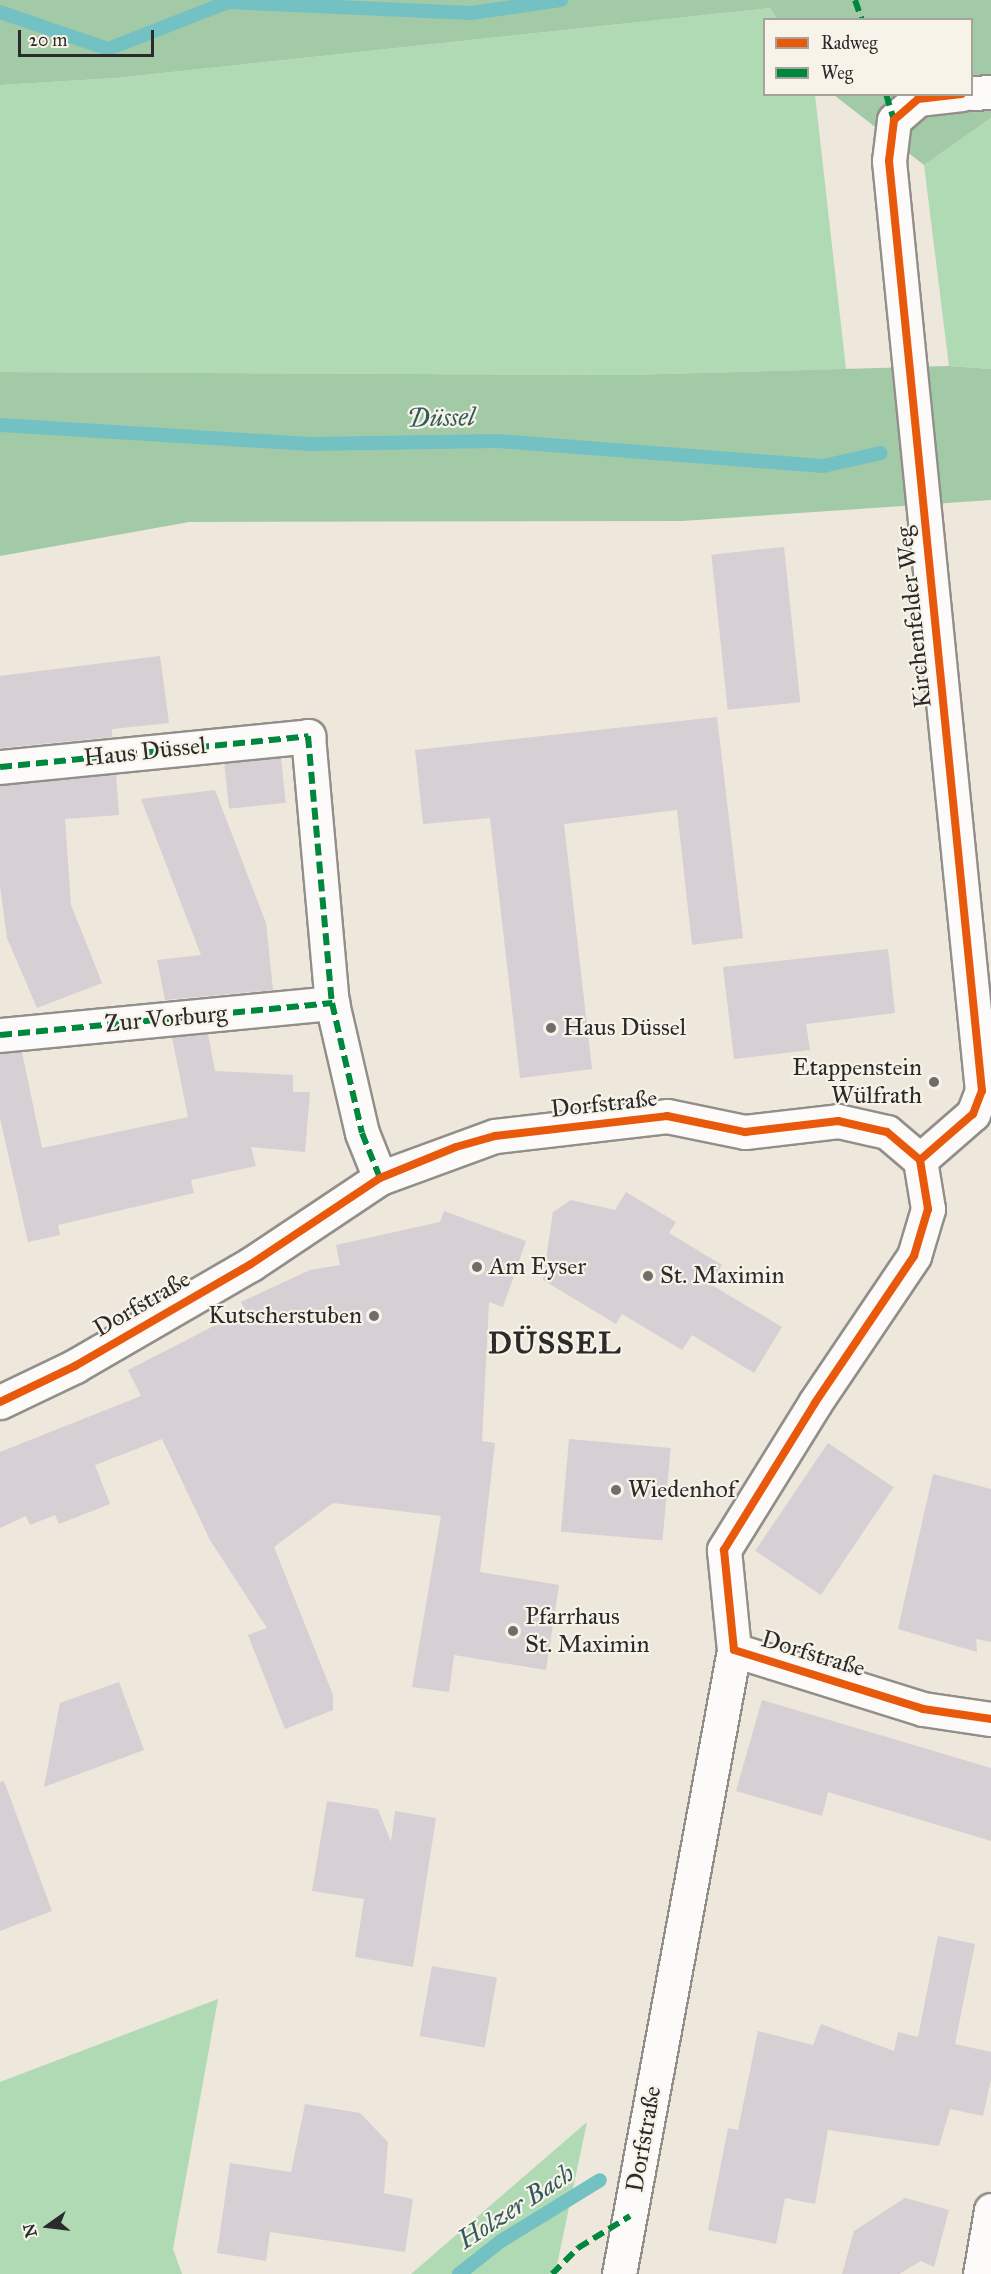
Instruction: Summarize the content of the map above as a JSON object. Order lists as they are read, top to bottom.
{
  "streets": {
    "street": [
      "Kirchenfelder Weg",
      "Haus Düssel",
      "Zur Vorburg",
      "Dorfstraße"
    ]
  },
  "crossings": [
    ["Kirchenfelder Weg", "Dorfstraße"],
    ["Haus Düssel", "Zur Vorburg"],
    ["Haus Düssel", "Dorfstraße"]
  ],
  "districts": ["DÜSSEL"],
  "water": ["Düssel", "Holzer Bach"],
  "places": [
    "Haus Düssel",
    "Etappenstein Wülfrath",
    "Am Eyser",
    "St. Maximin",
    "Kutscherstuben",
    "Wiedenhof",
    "Pfarrhaus St. Maximin"
  ],
  "legend": ["Radweg", "Weg"],
  "scale_bar": "20 m",
  "north": "left"
}
